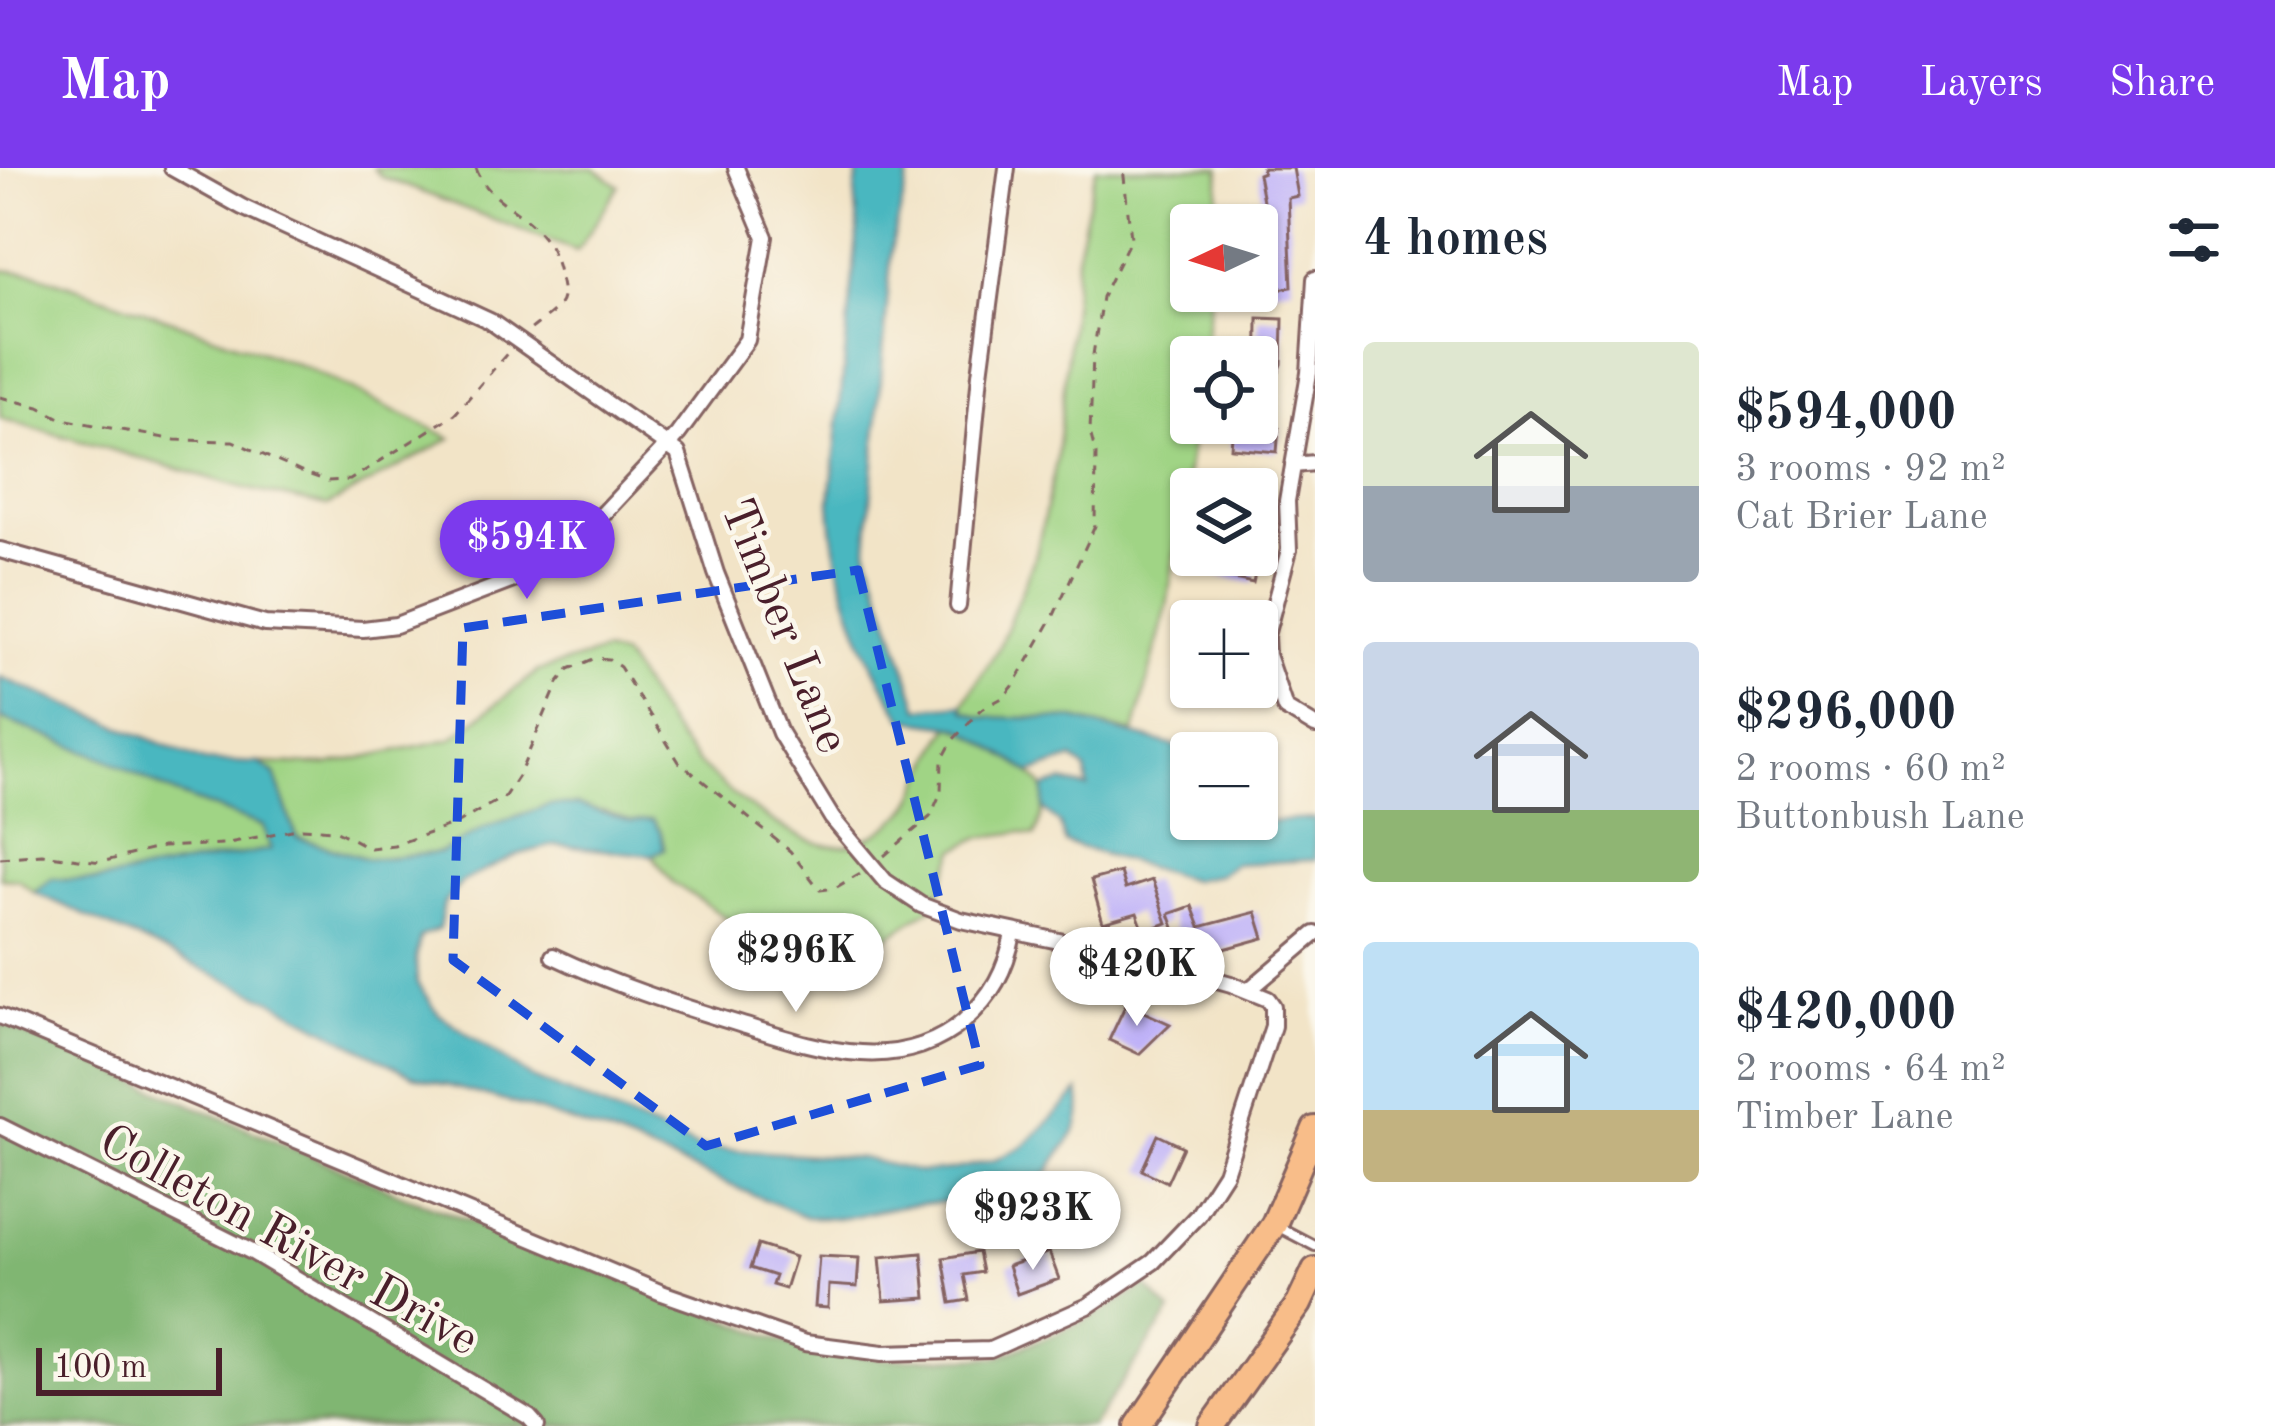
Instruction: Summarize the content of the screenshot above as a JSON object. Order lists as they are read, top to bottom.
{
  "streets": {
    "street": ["Timber Lane", "Colleton River Drive"]
  },
  "scale_bar": "100 m",
  "north": "left",
  "page": {
    "header": "Map",
    "nav": ["Map", "Layers", "Share"],
    "heading": "4 homes",
    "map_buttons": ["+", "−"],
    "list": [
      {
        "name": "$594,000",
        "note": "3 rooms · 92 m² · Cat Brier Lane"
      },
      {
        "name": "$296,000",
        "note": "2 rooms · 60 m² · Buttonbush Lane"
      },
      {
        "name": "$420,000",
        "note": "2 rooms · 64 m² · Timber Lane"
      }
    ],
    "price": [
      "$594K",
      "$296K",
      "$420K",
      "$923K"
    ],
    "scale": "100 m"
  }
}
